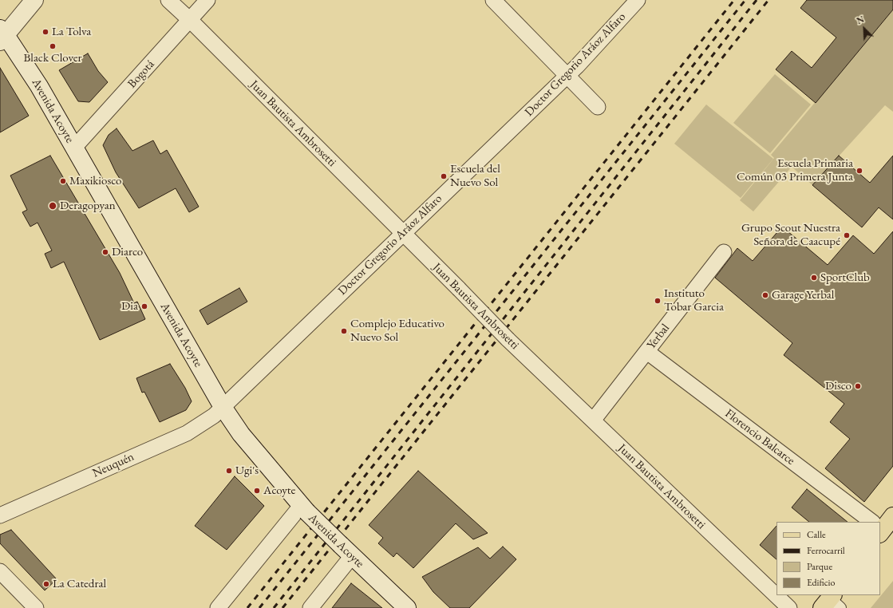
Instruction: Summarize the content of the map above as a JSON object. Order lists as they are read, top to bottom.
{
  "streets": {
    "main road": ["Avenida Acoyte"],
    "street": [
      "Doctor Gregorio Aráoz Alfaro",
      "Bogotá",
      "Juan Bautista Ambrosetti",
      "Yerbal",
      "Florencio Balcarce",
      "Neuquén"
    ]
  },
  "crossings": [
    ["Doctor Gregorio Aráoz Alfaro", "Avenida Acoyte"],
    ["Doctor Gregorio Aráoz Alfaro", "Juan Bautista Ambrosetti"],
    ["Doctor Gregorio Aráoz Alfaro", "Neuquén"],
    ["Bogotá", "Avenida Acoyte"],
    ["Bogotá", "Juan Bautista Ambrosetti"],
    ["Avenida Acoyte", "Neuquén"],
    ["Juan Bautista Ambrosetti", "Yerbal"],
    ["Yerbal", "Florencio Balcarce"]
  ],
  "places": [
    "La Tolva",
    "Black Clover",
    "Escuela Primaria Común 03 Primera Junta",
    "Escuela del Nuevo Sol",
    "Maxikiosco",
    "Deragopyan",
    "Grupo Scout Nuestra Señora de Caacupé",
    "Diarco",
    "SportClub",
    "Garage Yerbal",
    "Instituto Tobar Garcia",
    "Dia",
    "Complejo Educativo Nuevo Sol",
    "Disco",
    "Ugi's",
    "Acoyte",
    "La Catedral"
  ],
  "legend": [
    "Calle",
    "Ferrocarril",
    "Parque",
    "Edificio"
  ],
  "north": "top left"
}
